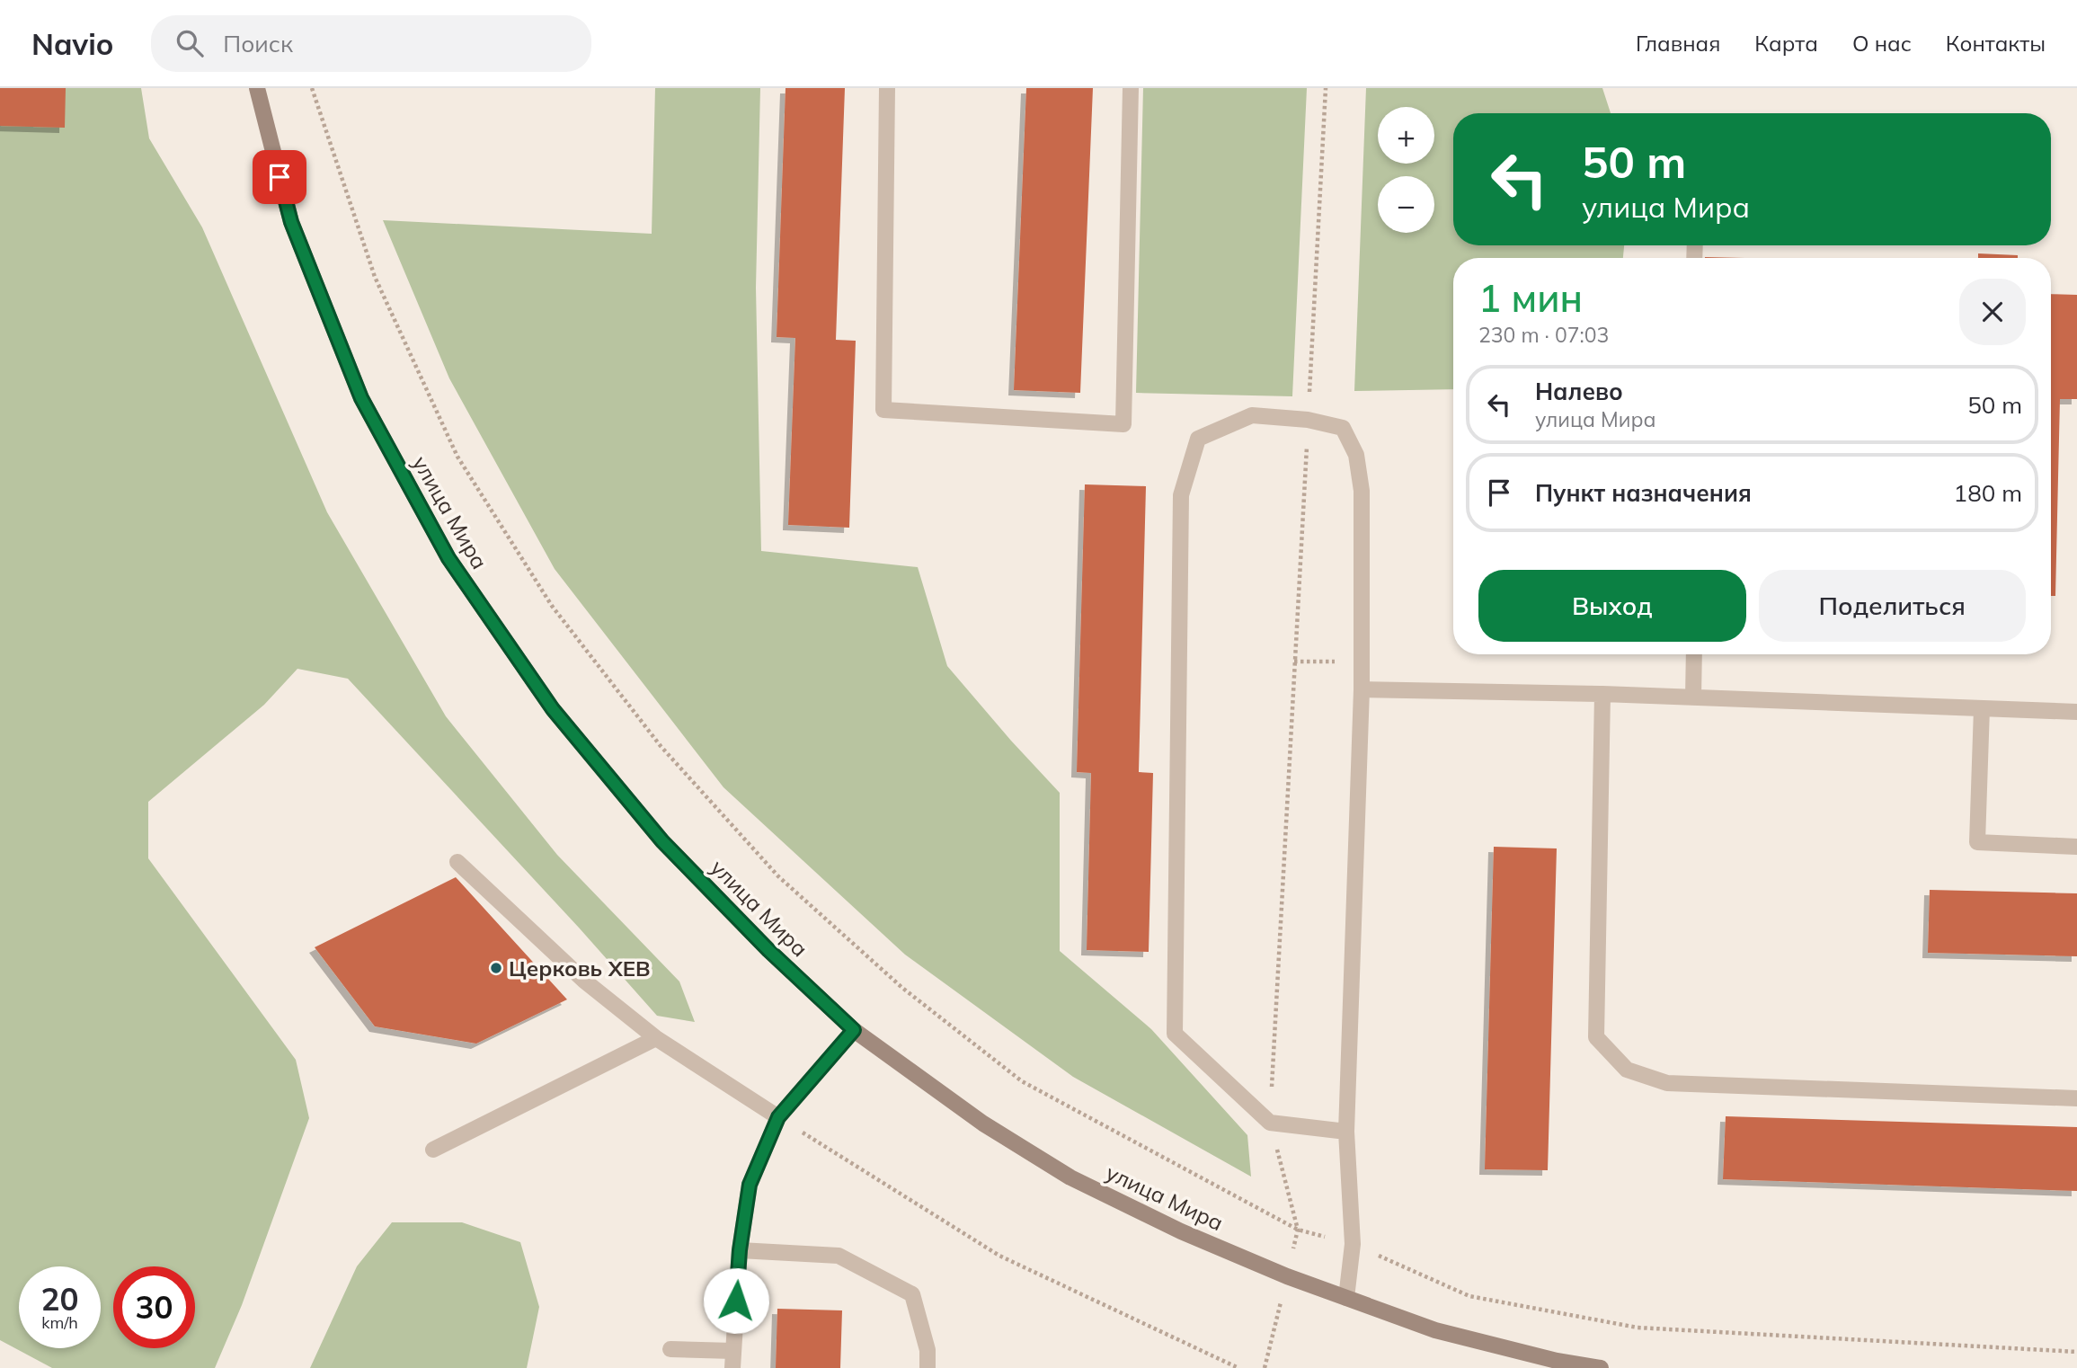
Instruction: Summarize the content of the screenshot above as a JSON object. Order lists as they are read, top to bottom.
{
  "streets": {
    "main road": ["улица Мира"]
  },
  "places": ["Церковь ХЕВ"],
  "page": {
    "header": "Navio",
    "search": "Поиск",
    "nav": [
      "Главная",
      "Карта",
      "О нас",
      "Контакты"
    ],
    "map_buttons": ["+", "−"],
    "turn": ["50 m", "улица Мира"],
    "heading": ["1 мин", "230 m · 07:03"],
    "list": [
      {
        "name": "Налево",
        "note": "улица Мира",
        "value": "50 m"
      },
      {
        "name": "Пункт назначения",
        "value": "180 m"
      }
    ],
    "buttons": ["Выход", "Поделиться"],
    "speed": "20 km/h",
    "limit": "30"
  }
}
